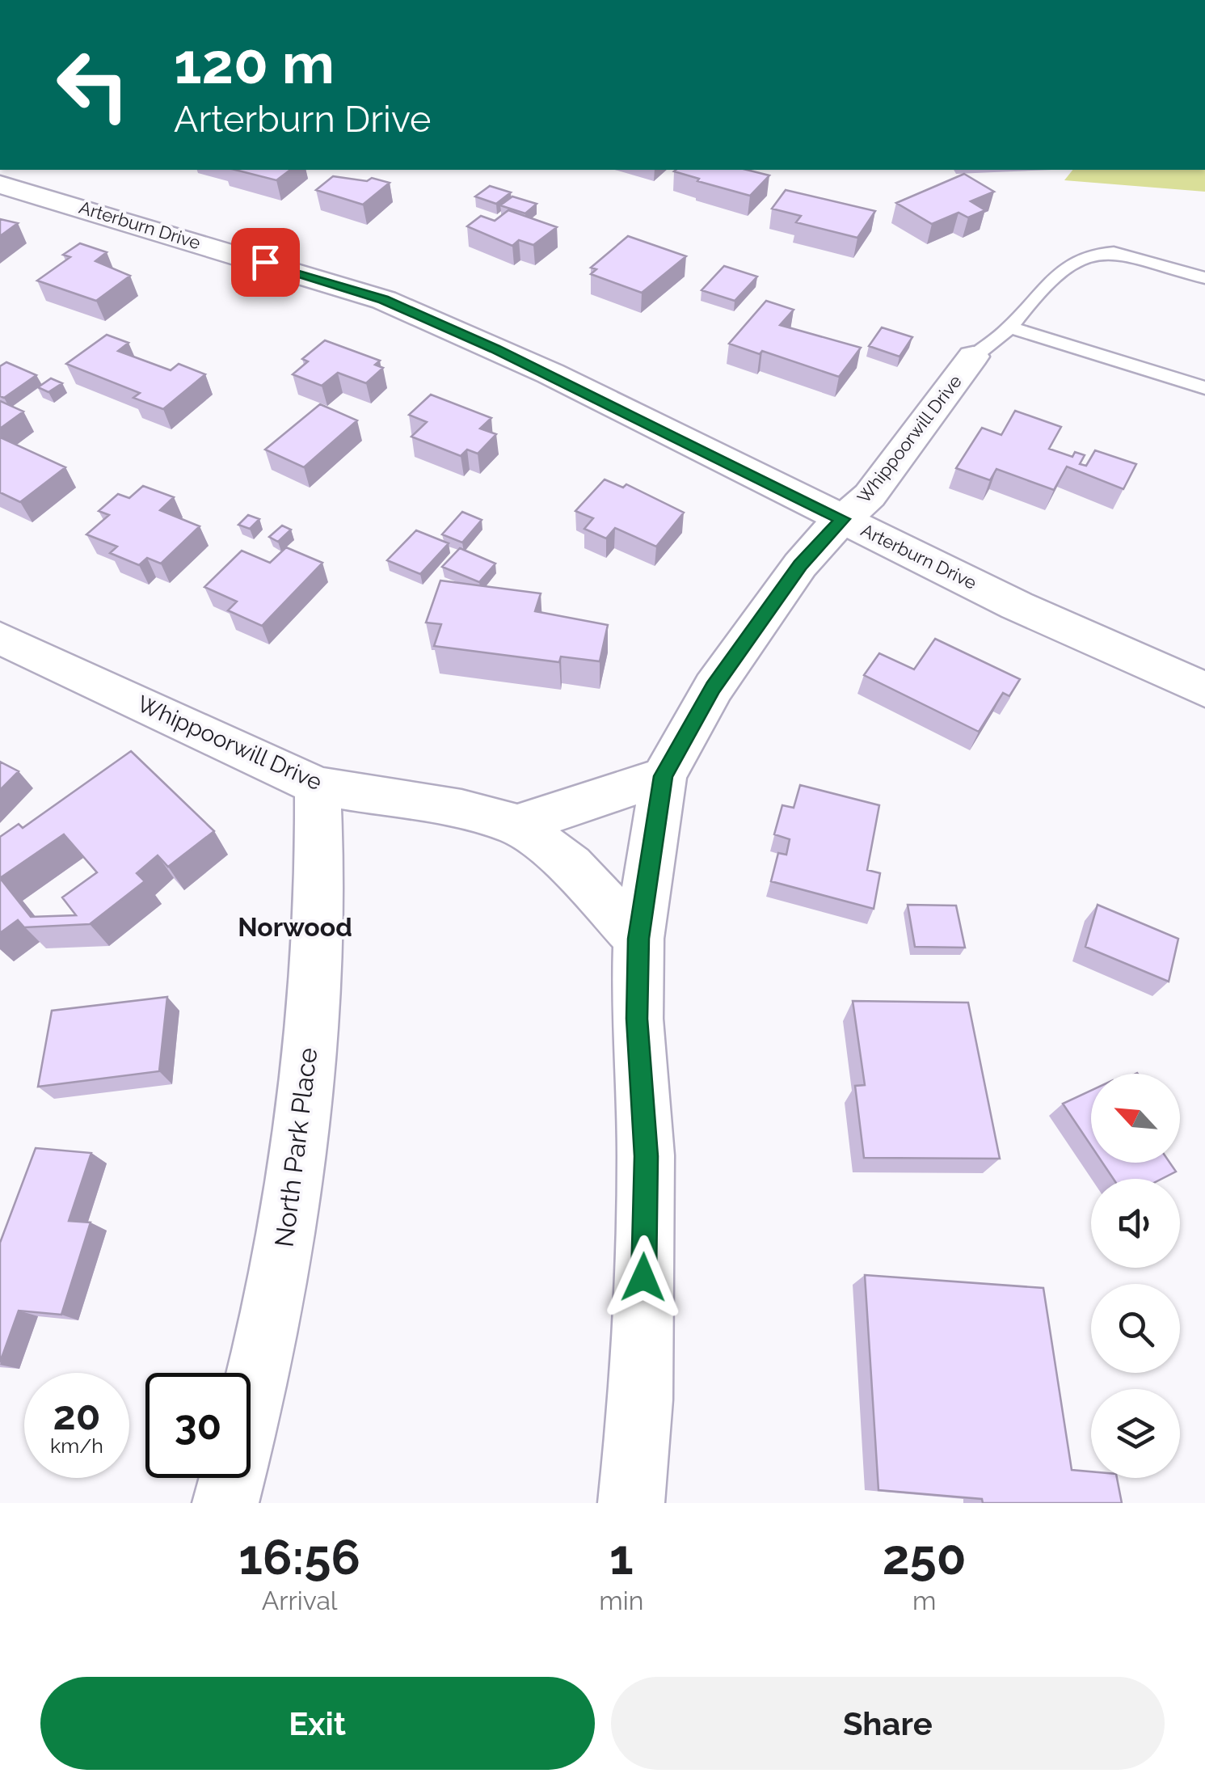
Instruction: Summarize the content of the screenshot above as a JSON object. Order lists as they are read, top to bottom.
{
  "streets": {
    "street": ["Arterburn Drive", "Whippoorwill Drive", "North Park Place"]
  },
  "crossings": [
    ["Arterburn Drive", "Whippoorwill Drive"],
    ["Whippoorwill Drive", "North Park Place"]
  ],
  "districts": ["Norwood"],
  "north": "top left",
  "page": {
    "turn": ["120 m", "Arterburn Drive"],
    "speed": "20 km/h",
    "limit": "30",
    "eta": [
      "16:56",
      "Arrival",
      "1",
      "min",
      "250",
      "m"
    ],
    "buttons": ["Exit", "Share"]
  }
}
